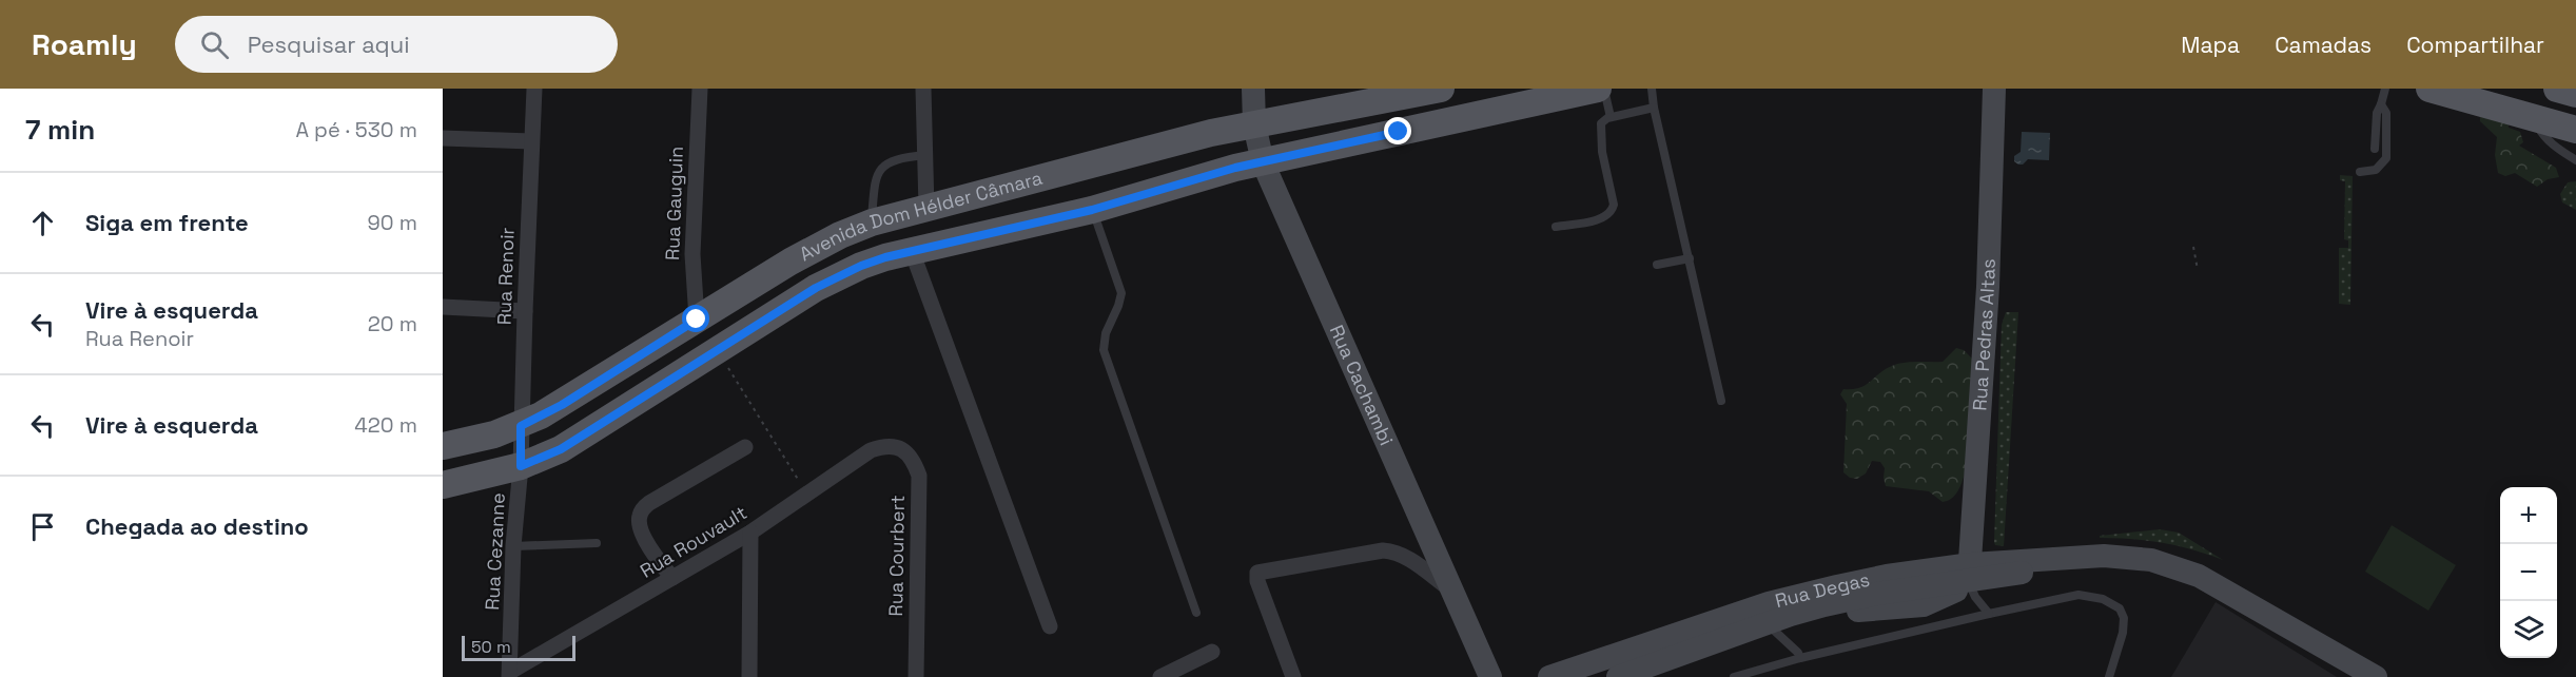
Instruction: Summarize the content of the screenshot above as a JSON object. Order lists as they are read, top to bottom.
{
  "streets": {
    "main road": [
      "Avenida Dom Hélder Câmara",
      "Rua Pedras Altas",
      "Rua Cachambi",
      "Rua Degas"
    ],
    "street": [
      "Rua Gauguin",
      "Rua Renoir",
      "Rua Rouvault",
      "Rua Cezanne",
      "Rua Courbert"
    ]
  },
  "crossings": [
    ["Rua Gauguin", "Avenida Dom Hélder Câmara"],
    ["Avenida Dom Hélder Câmara", "Rua Renoir"],
    ["Avenida Dom Hélder Câmara", "Rua Cachambi"],
    ["Avenida Dom Hélder Câmara", "Rua Cezanne"],
    ["Rua Renoir", "Rua Cezanne"],
    ["Rua Pedras Altas", "Rua Degas"],
    ["Rua Rouvault", "Rua Cezanne"],
    ["Rua Rouvault", "Rua Courbert"]
  ],
  "scale_bar": "50 m",
  "page": {
    "header": "Roamly",
    "search": "Pesquisar aqui",
    "nav": ["Mapa", "Camadas", "Compartilhar"],
    "heading": ["7 min", "A pé · 530 m"],
    "list": [
      ["Siga em frente", "90 m"],
      ["Vire à esquerda", "Rua Renoir", "20 m"],
      ["Vire à esquerda", "420 m"],
      "Chegada ao destino"
    ],
    "map_buttons": ["+", "−"],
    "scale": "50 m"
  }
}
